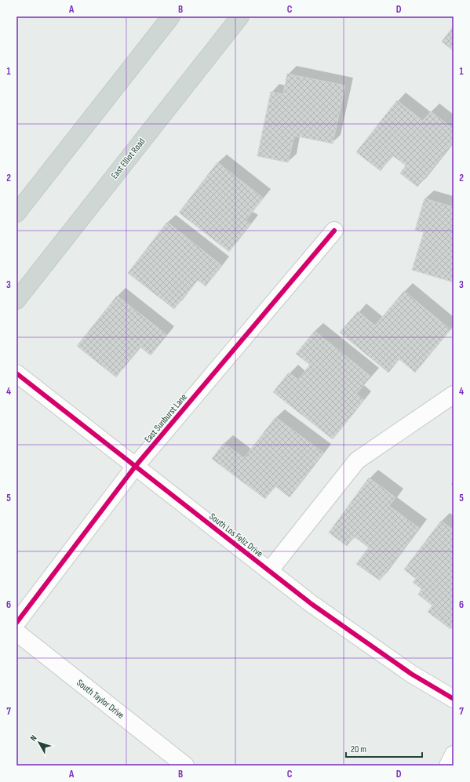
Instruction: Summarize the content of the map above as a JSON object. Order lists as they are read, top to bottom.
{
  "streets": {
    "main road": ["East Elliot Road"],
    "street": ["East Sunburst Lane", "South Los Feliz Drive", "South Taylor Drive"]
  },
  "crossings": [
    ["East Sunburst Lane", "South Los Feliz Drive"]
  ],
  "scale_bar": "20 m",
  "north": "top left",
  "grid": {
    "columns": [
      "A",
      "B",
      "C",
      "D"
    ],
    "rows": [
      "1",
      "2",
      "3",
      "4",
      "5",
      "6",
      "7"
    ]
  }
}
